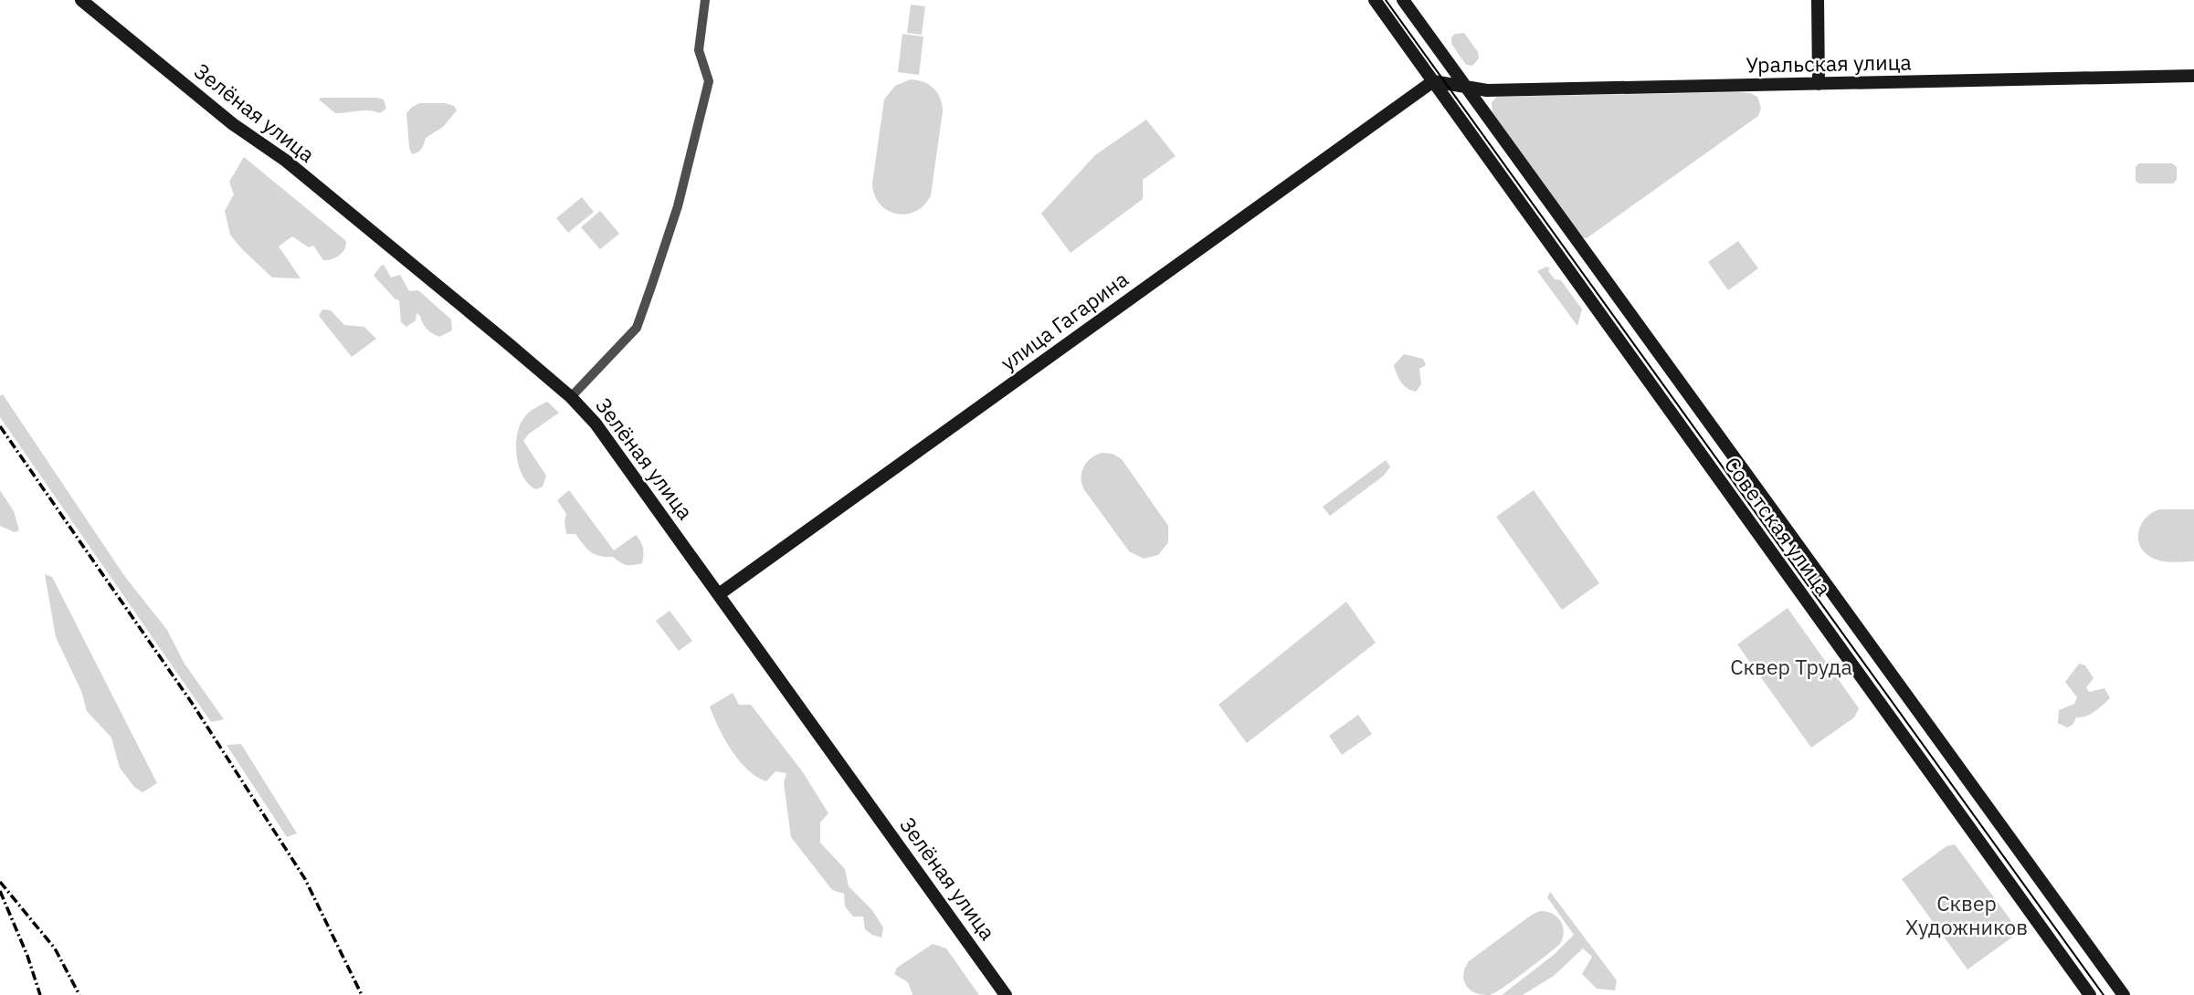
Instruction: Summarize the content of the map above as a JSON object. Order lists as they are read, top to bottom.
{
  "streets": {
    "main road": [
      "Уральская улица",
      "Зелёная улица",
      "улица Гагарина",
      "Советская улица"
    ]
  },
  "crossings": [
    ["Уральская улица", "Советская улица"],
    ["Зелёная улица", "улица Гагарина"],
    ["улица Гагарина", "Советская улица"]
  ],
  "parks": ["Сквер Труда", "Сквер Художников"]
}
